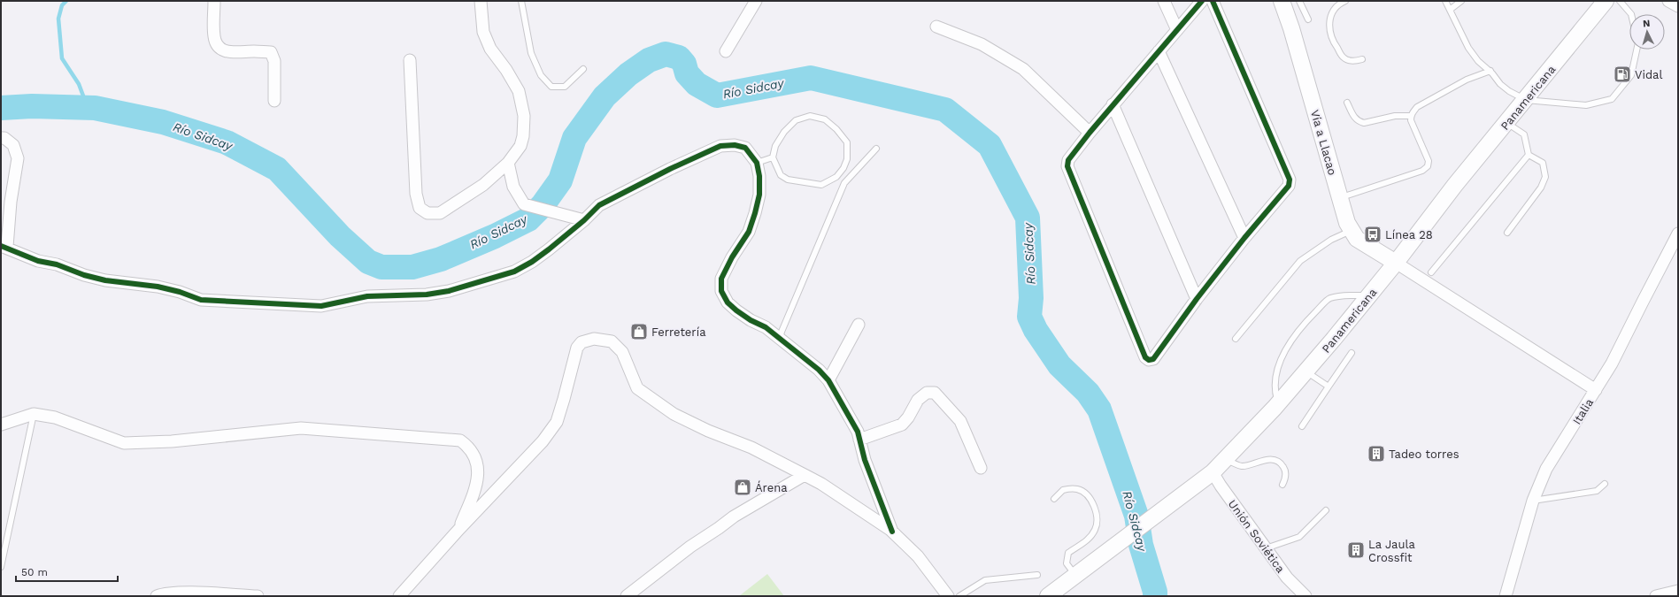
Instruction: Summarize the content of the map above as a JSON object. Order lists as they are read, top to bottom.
{
  "streets": {
    "main road": ["Panamericana", "Vía a Llacao"],
    "street": ["Italia", "Unión Soviética"]
  },
  "crossings": [
    ["Panamericana", "Vía a Llacao"],
    ["Panamericana", "Unión Soviética"]
  ],
  "water": ["Río Sidcay"],
  "places": {
    "fuel station": ["Vidal"],
    "bus stop": ["Línea 28"],
    "shop": ["Ferretería", "Árena"],
    "building": ["Tadeo torres", "La Jaula Crossfit"]
  },
  "scale_bar": "50 m",
  "north": "top"
}
